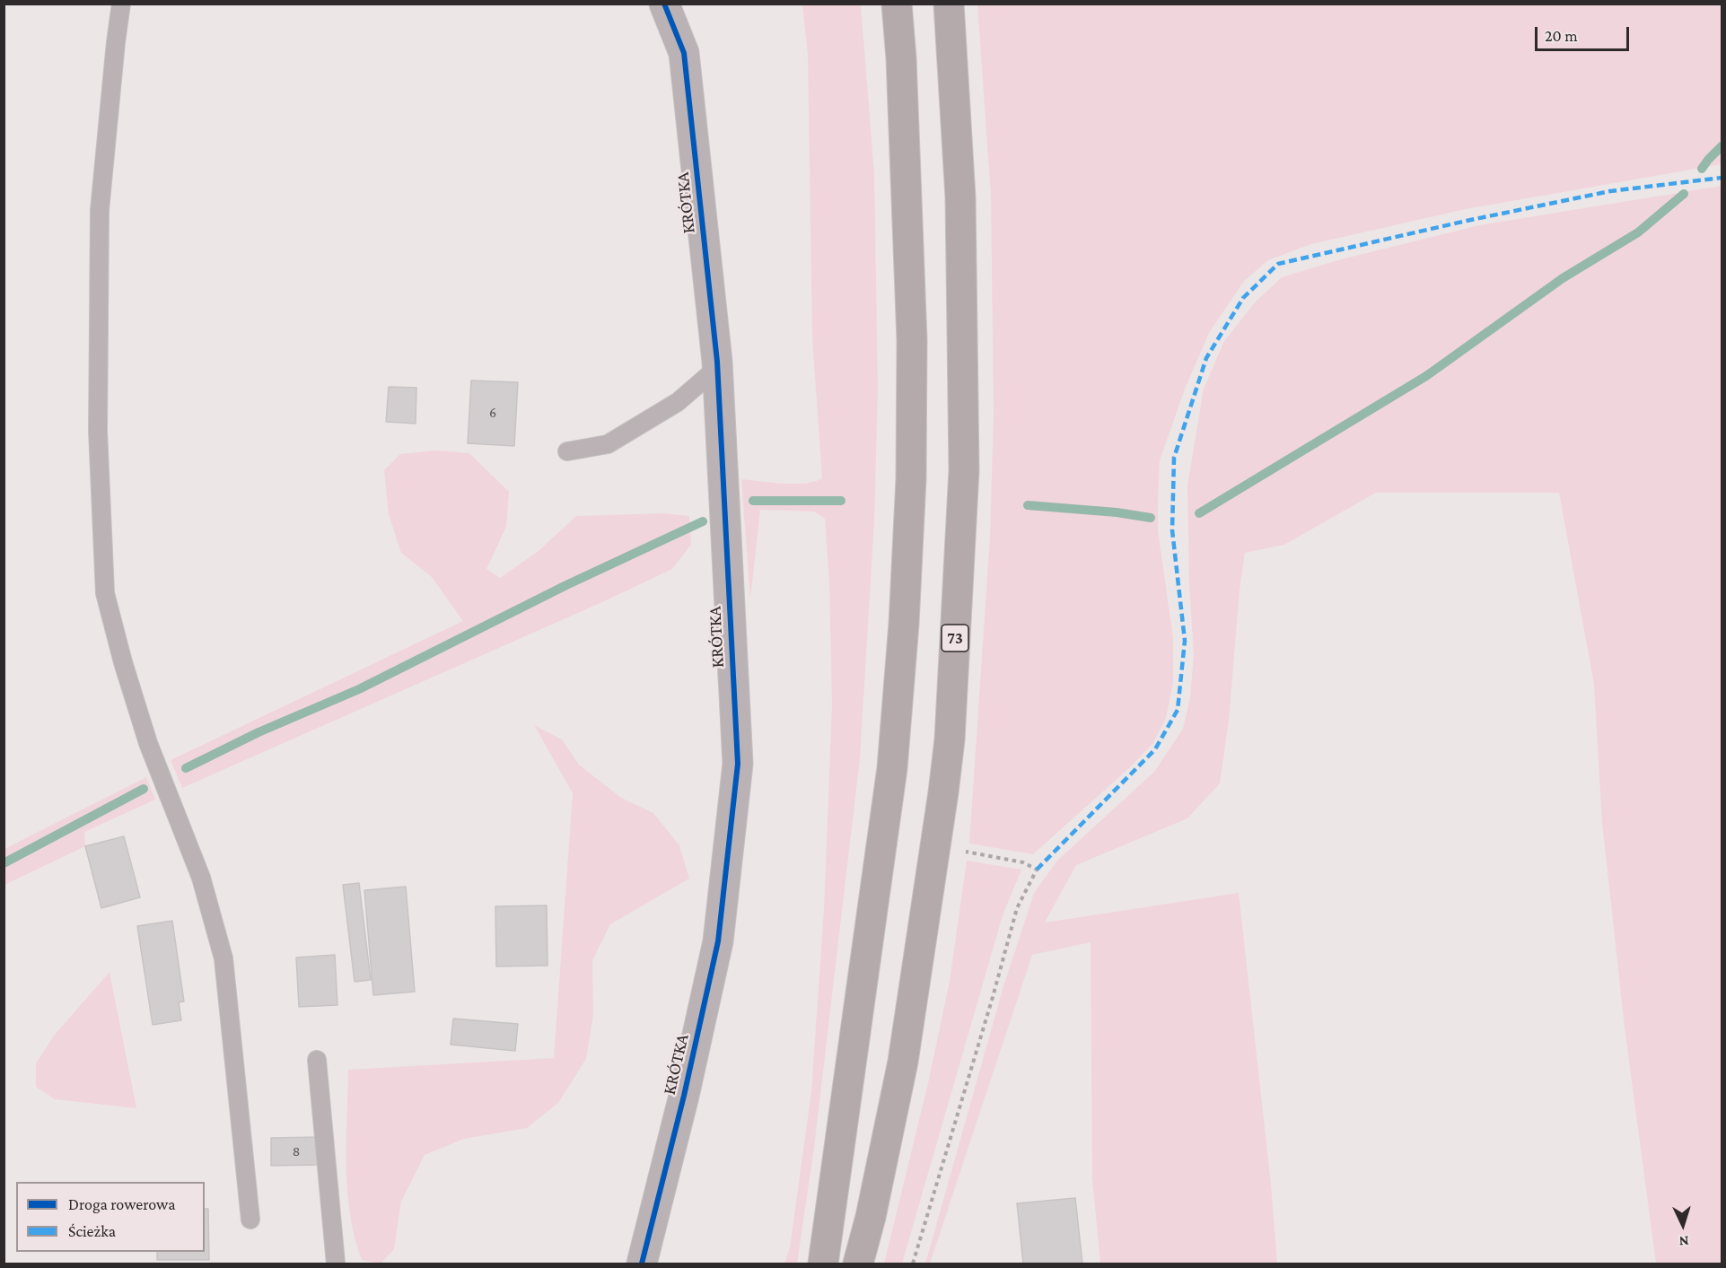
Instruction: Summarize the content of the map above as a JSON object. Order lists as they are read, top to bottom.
{
  "streets": {
    "main road": ["73"],
    "street": ["KRÓTKA"]
  },
  "house_numbers": ["6", "8"],
  "legend": ["Droga rowerowa", "Ścieżka"],
  "scale_bar": "20 m",
  "north": "bottom"
}
